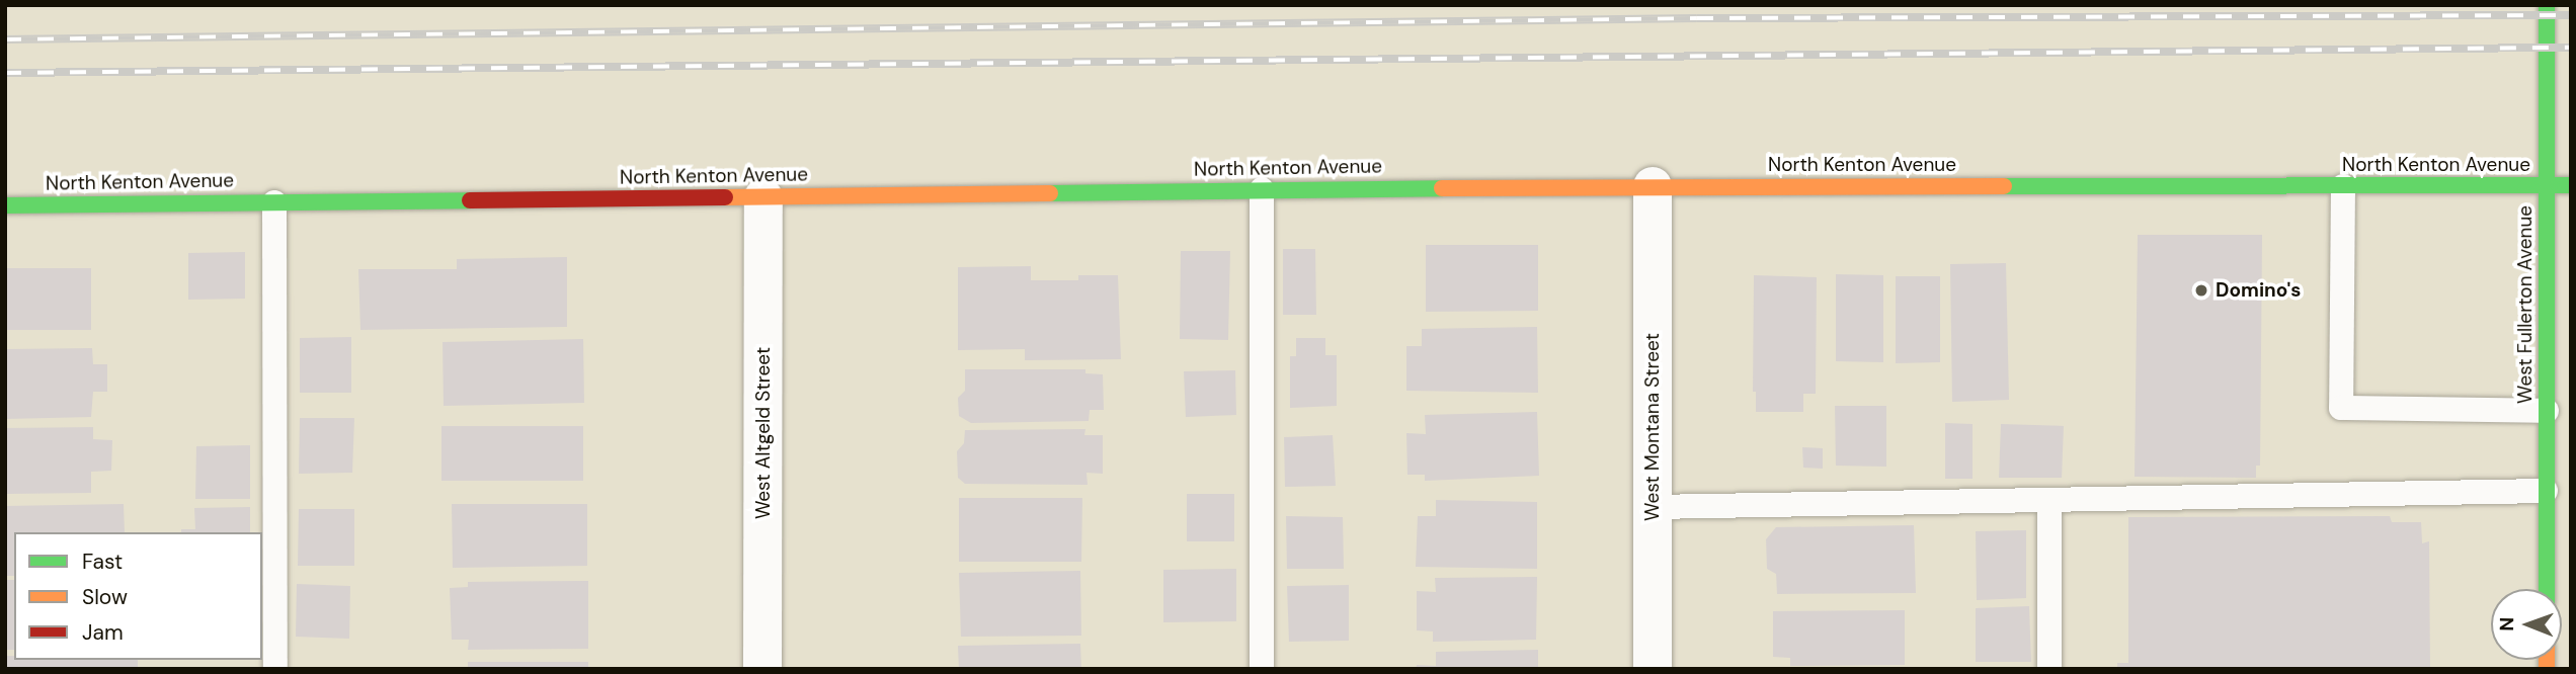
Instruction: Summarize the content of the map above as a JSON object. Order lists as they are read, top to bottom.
{
  "streets": {
    "street": [
      "North Kenton Avenue",
      "West Fullerton Avenue",
      "West Montana Street",
      "West Altgeld Street"
    ]
  },
  "crossings": [
    ["North Kenton Avenue", "West Fullerton Avenue"],
    ["North Kenton Avenue", "West Montana Street"],
    ["North Kenton Avenue", "West Altgeld Street"]
  ],
  "places": ["Domino's"],
  "legend": ["Fast", "Slow", "Jam"],
  "north": "left"
}
